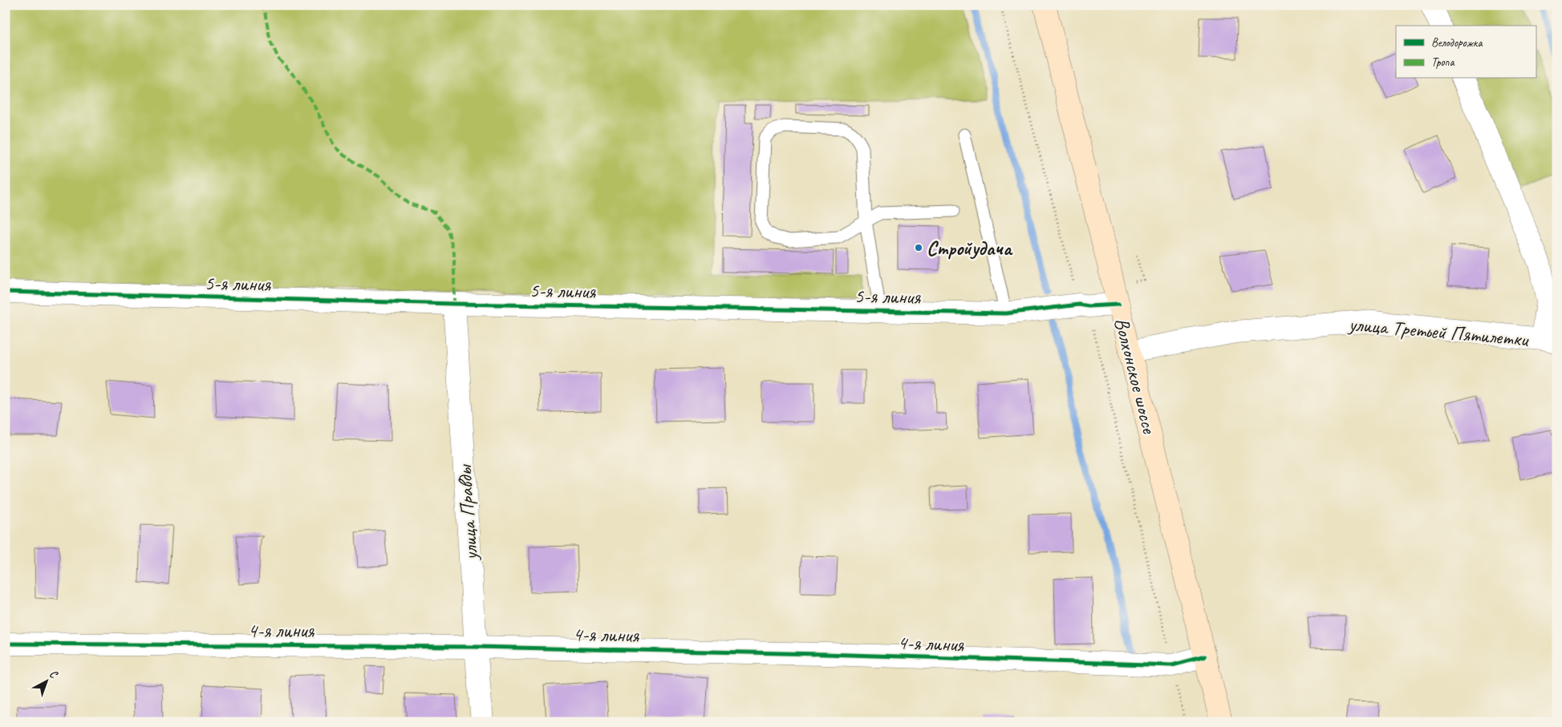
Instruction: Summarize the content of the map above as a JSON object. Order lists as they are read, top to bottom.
{
  "streets": {
    "main road": ["Волхонское шоссе"],
    "street": [
      "5-я линия",
      "улица Третьей Пятилетки",
      "улица Правды",
      "4-я линия"
    ]
  },
  "crossings": [
    ["5-я линия", "Волхонское шоссе"],
    ["5-я линия", "улица Правды"],
    ["улица Третьей Пятилетки", "Волхонское шоссе"],
    ["Волхонское шоссе", "4-я линия"],
    ["улица Правды", "4-я линия"]
  ],
  "places": ["Стройудача"],
  "legend": ["Велодорожка", "Тропа"],
  "north": "top right"
}
